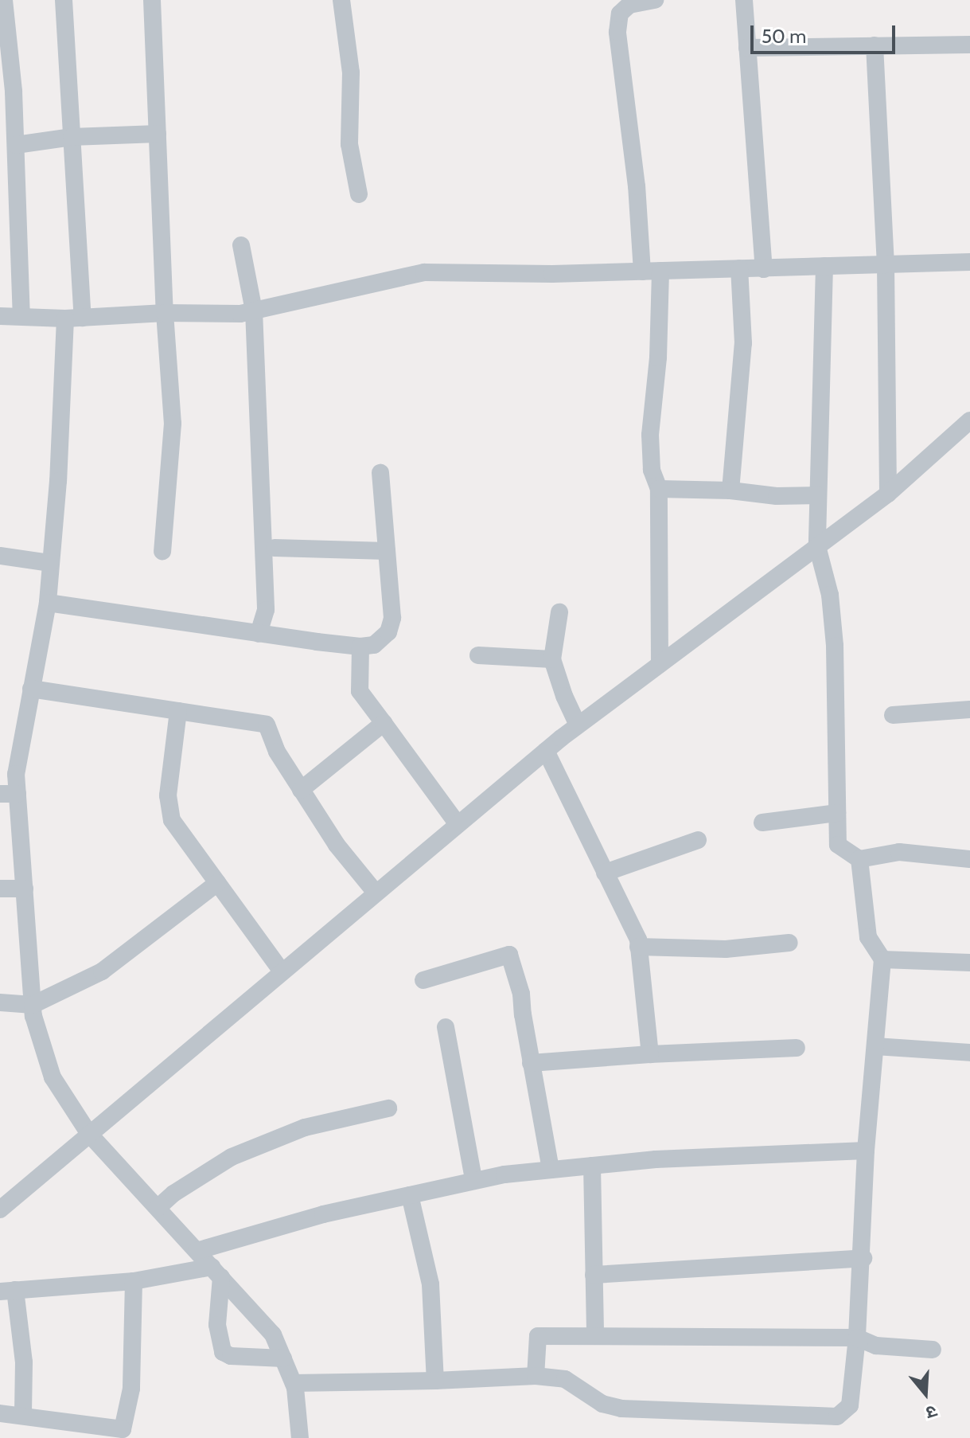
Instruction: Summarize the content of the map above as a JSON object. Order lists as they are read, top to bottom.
{
  "scale_bar": "50 m",
  "north": "bottom"
}
